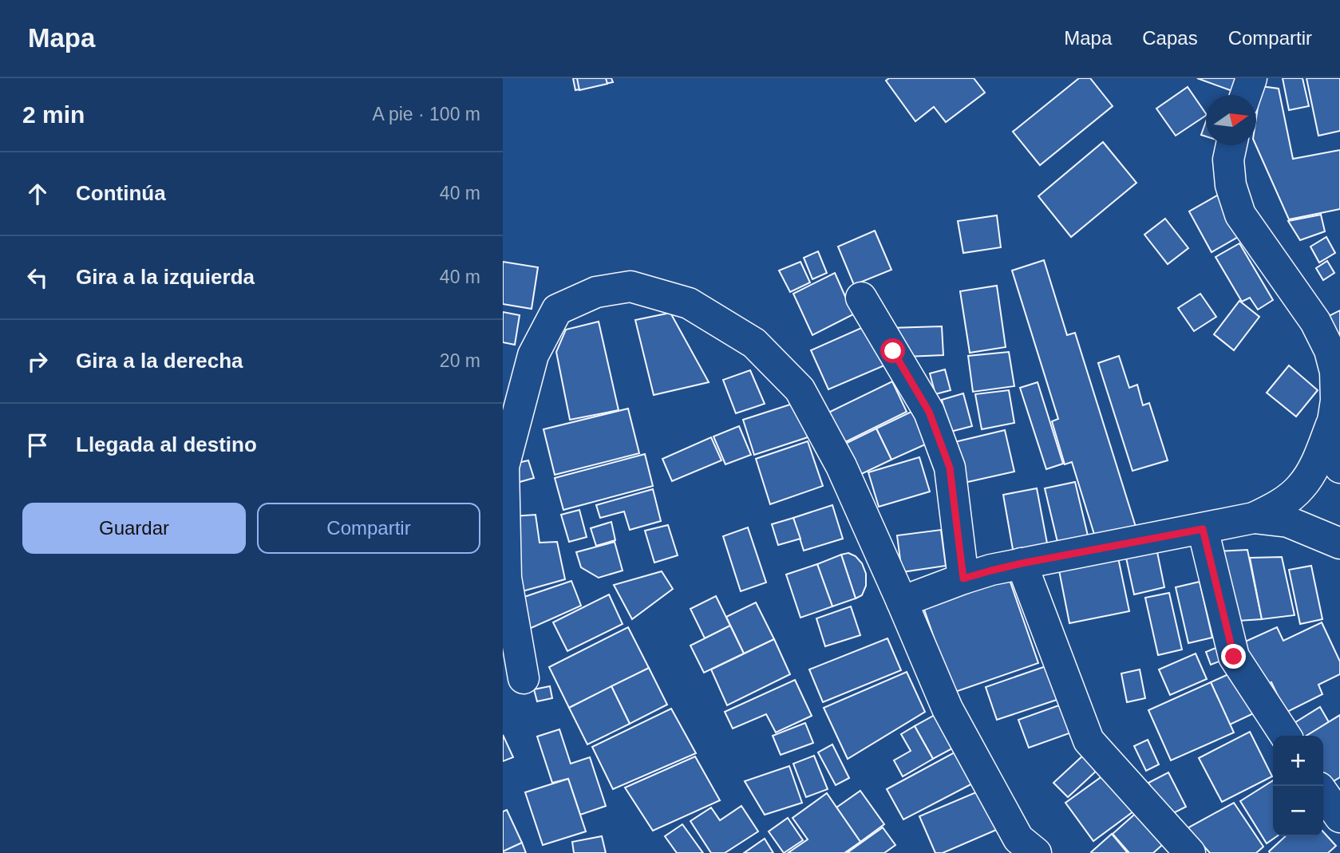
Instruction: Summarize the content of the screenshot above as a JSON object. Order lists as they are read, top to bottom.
{
  "north": "right",
  "page": {
    "header": "Mapa",
    "nav": ["Mapa", "Capas", "Compartir"],
    "heading": ["2 min", "A pie · 100 m"],
    "list": [
      ["Continúa", "40 m"],
      ["Gira a la izquierda", "40 m"],
      ["Gira a la derecha", "20 m"],
      "Llegada al destino"
    ],
    "buttons": ["Guardar", "Compartir"],
    "map_buttons": ["+", "−"]
  }
}
